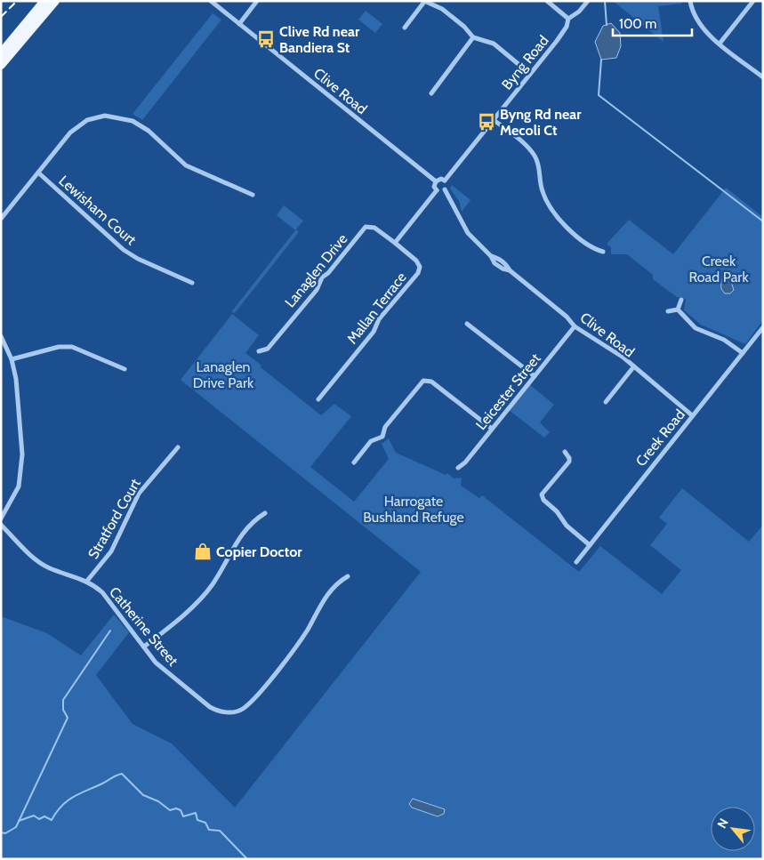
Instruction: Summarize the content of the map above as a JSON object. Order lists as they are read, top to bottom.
{
  "streets": {
    "street": [
      "Byng Road",
      "Clive Road",
      "Lewisham Court",
      "Lanaglen Drive",
      "Mallan Terrace",
      "Leicester Street",
      "Creek Road",
      "Stratford Court",
      "Catherine Street"
    ]
  },
  "crossings": [
    ["Byng Road", "Clive Road"],
    ["Clive Road", "Leicester Street"],
    ["Clive Road", "Creek Road"],
    ["Lanaglen Drive", "Mallan Terrace"],
    ["Stratford Court", "Catherine Street"]
  ],
  "parks": ["Creek Road Park", "Lanaglen Drive Park", "Harrogate Bushland Refuge"],
  "places": {
    "bus stop": ["Clive Rd near Bandiera St", "Byng Rd near Mecoli Ct"],
    "shop": ["Copier Doctor"]
  },
  "scale_bar": "100 m",
  "north": "top left"
}
